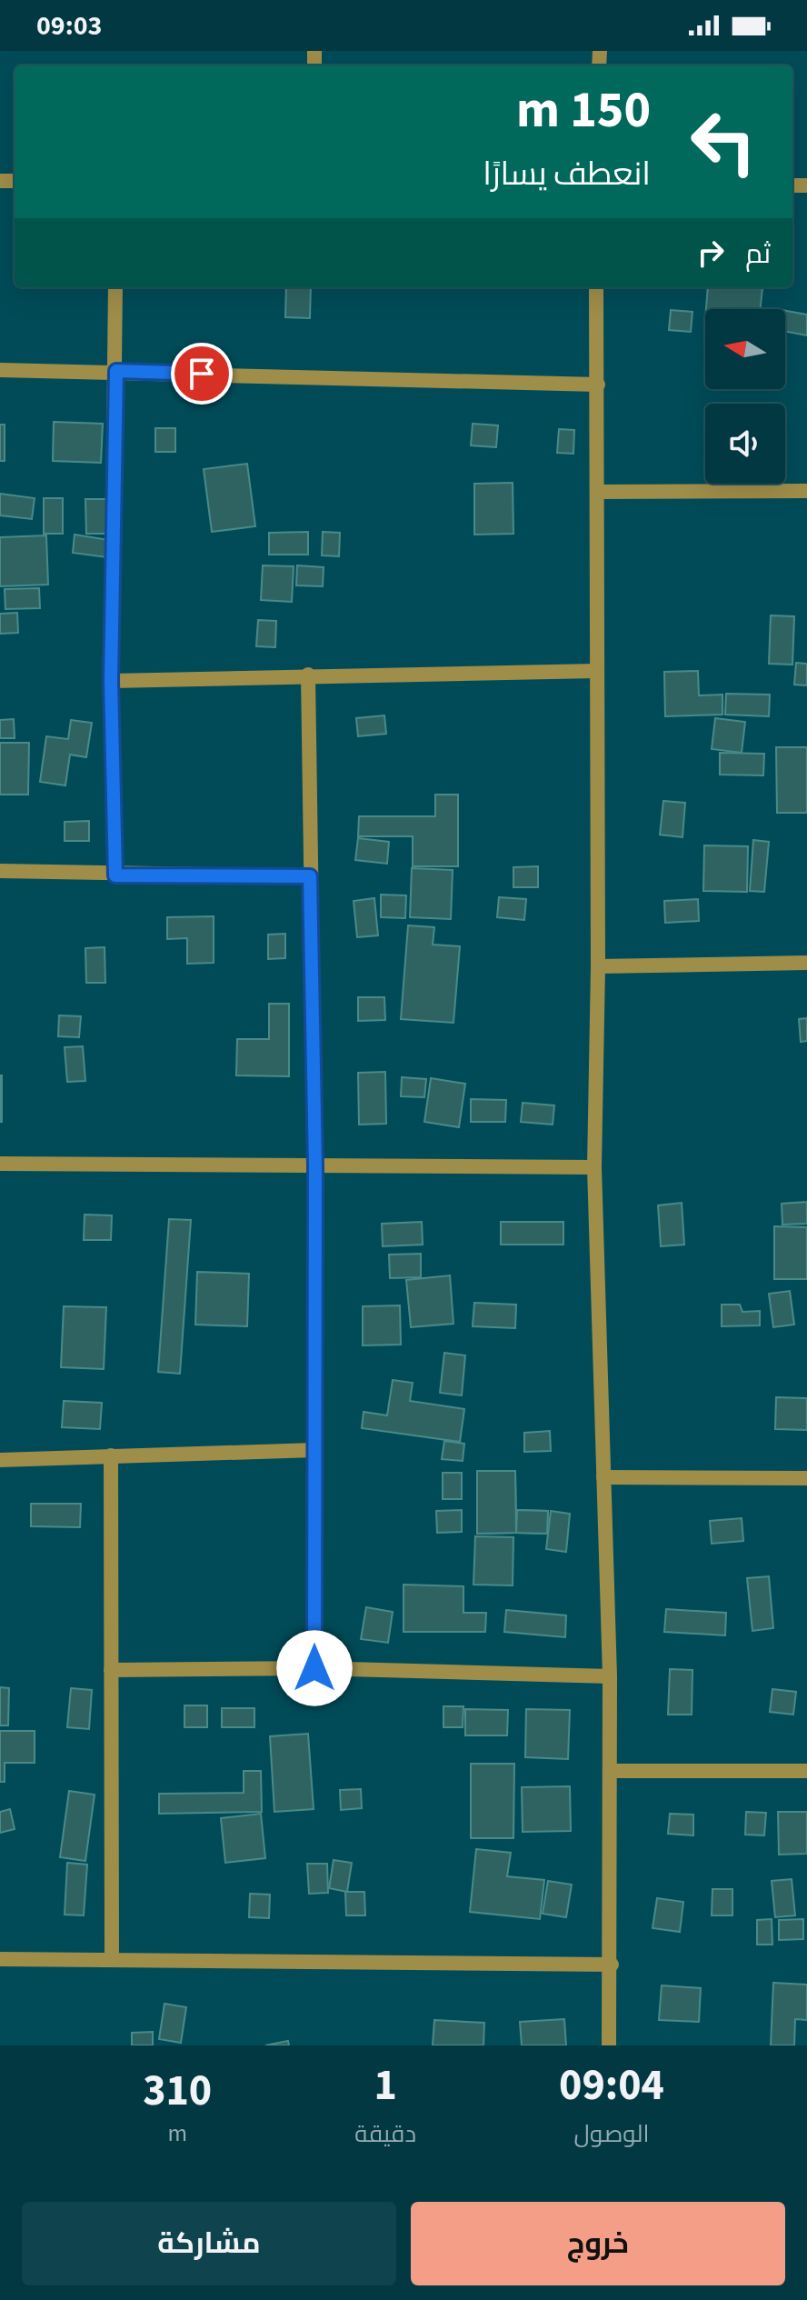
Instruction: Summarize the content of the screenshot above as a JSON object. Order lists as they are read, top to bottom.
{
  "north": "left",
  "page": {
    "status": "09:03",
    "turn": ["150 m", "انعطف يسارًا"],
    "then": "ثم",
    "eta": [
      "09:04",
      "الوصول",
      "1",
      "دقيقة",
      "310",
      "m"
    ],
    "buttons": ["خروج", "مشاركة"]
  }
}
